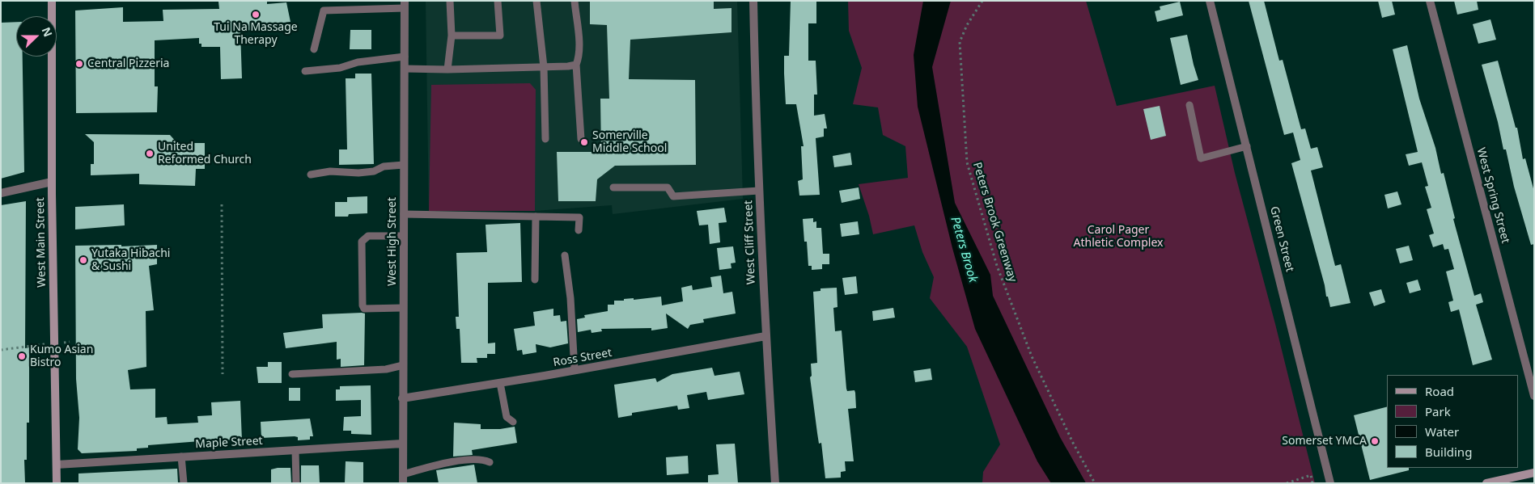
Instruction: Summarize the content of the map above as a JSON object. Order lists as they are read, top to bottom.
{
  "streets": {
    "street": [
      "West Spring Street",
      "Green Street",
      "West High Street",
      "West Main Street",
      "West Cliff Street",
      "Ross Street",
      "Maple Street"
    ],
    "path": ["Peters Brook Greenway"]
  },
  "crossings": [
    ["West High Street", "Ross Street"],
    ["West High Street", "Maple Street"],
    ["West Main Street", "Maple Street"],
    ["West Cliff Street", "Ross Street"]
  ],
  "water": ["Peters Brook"],
  "parks": ["Carol Pager Athletic Complex"],
  "places": [
    "Tui Na Massage Therapy",
    "Central Pizzeria",
    "Somerville Middle School",
    "United Reformed Church",
    "Yutaka Hibachi & Sushi",
    "Kumo Asian Bistro",
    "Somerset YMCA"
  ],
  "legend": [
    "Road",
    "Park",
    "Water",
    "Building"
  ],
  "north": "right"
}
